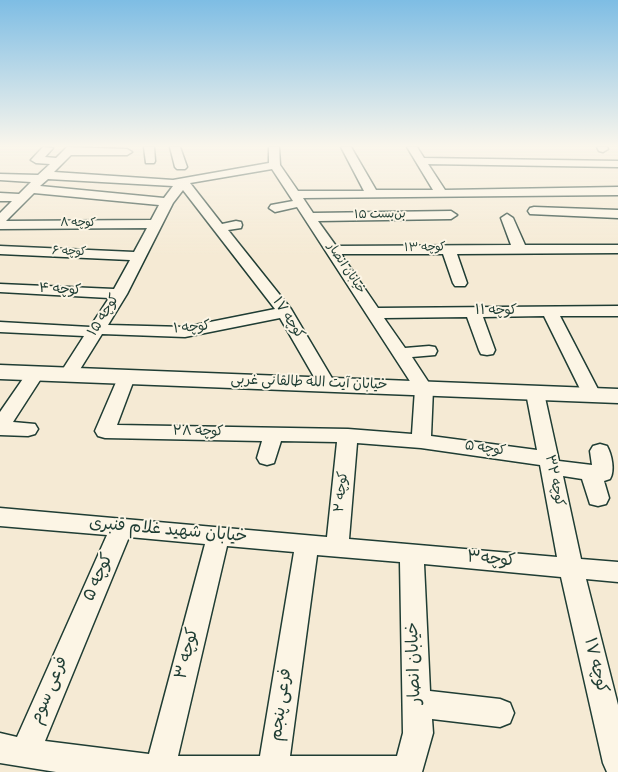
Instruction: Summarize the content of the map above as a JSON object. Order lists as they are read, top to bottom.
{
  "streets": {
    "street": [
      "بن‌بست ۱۵",
      "کوچه ۸",
      "کوچه ۱۳",
      "کوچه ۶",
      "خیابان انصار",
      "کوچه ۴",
      "کوچه ۱۱",
      "کوچه ۱۵",
      "کوچه ۱۷",
      "کوچه ۱",
      "خیابان آیت الله طالقانی غربی",
      "کوچه ۲۸",
      "کوچه ۵",
      "کوچه ۳۲",
      "کوچه ۲",
      "خیابان شهید غلام قنبری",
      "کوچه۳",
      "کوچه ۳",
      "فرعی سوم",
      "فرعی پنجم"
    ]
  },
  "crossings": [
    ["بن‌بست ۱۵", "خیابان انصار"],
    ["کوچه ۸", "کوچه ۱۵"],
    ["کوچه ۱۳", "خیابان انصار"],
    ["کوچه ۶", "کوچه ۱۵"],
    ["خیابان انصار", "کوچه ۱۱"],
    ["خیابان انصار", "خیابان آیت الله طالقانی غربی"],
    ["خیابان انصار", "کوچه۳"],
    ["کوچه ۴", "کوچه ۱۵"],
    ["کوچه ۱۵", "کوچه ۱"],
    ["کوچه ۱۵", "خیابان آیت الله طالقانی غربی"],
    ["کوچه ۱۷", "کوچه ۱"],
    ["کوچه ۱۷", "خیابان آیت الله طالقانی غربی"],
    ["کوچه ۱۷", "کوچه ۳۲"],
    ["کوچه ۱۷", "کوچه۳"],
    ["خیابان آیت الله طالقانی غربی", "کوچه ۲۸"],
    ["خیابان آیت الله طالقانی غربی", "کوچه ۳۲"],
    ["کوچه ۲۸", "کوچه ۲"],
    ["کوچه ۵", "کوچه ۳۲"],
    ["کوچه ۵", "خیابان شهید غلام قنبری"],
    ["کوچه ۵", "فرعی سوم"],
    ["کوچه ۳۲", "کوچه۳"],
    ["کوچه ۲", "خیابان شهید غلام قنبری"],
    ["خیابان شهید غلام قنبری", "کوچه ۳"],
    ["خیابان شهید غلام قنبری", "فرعی پنجم"]
  ]
}
